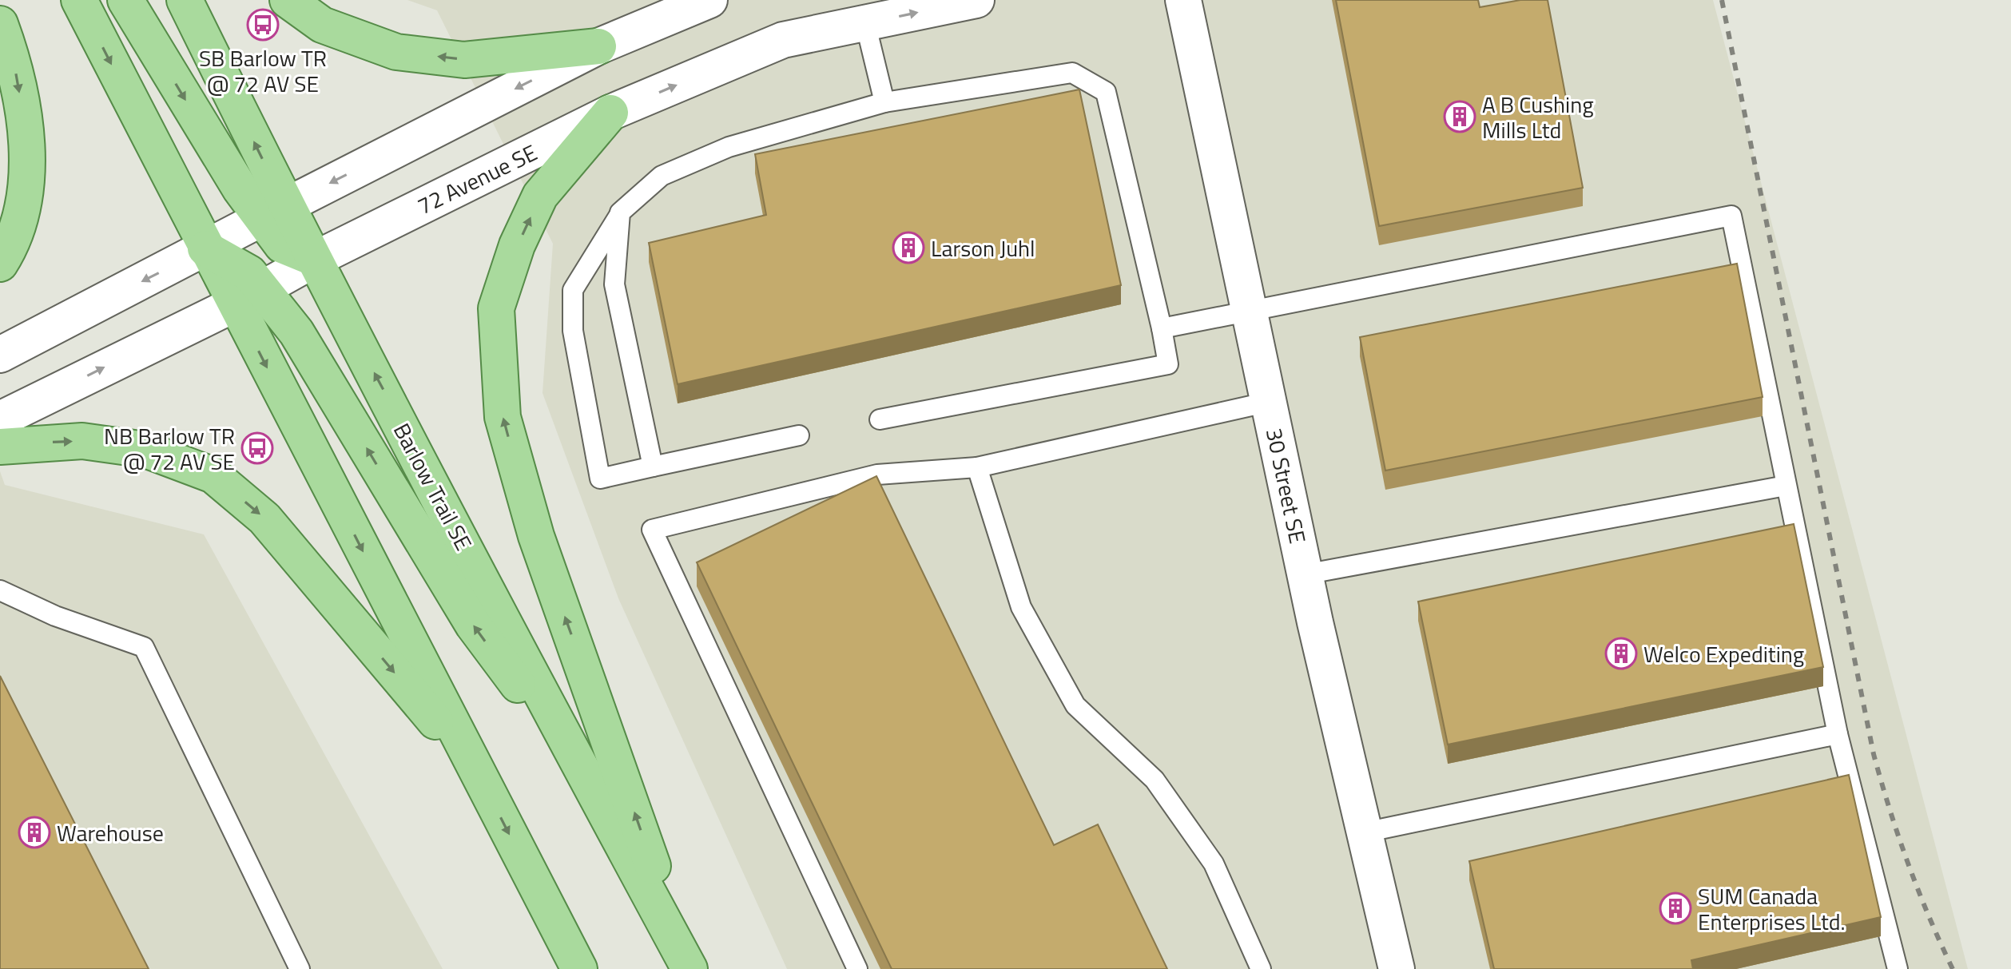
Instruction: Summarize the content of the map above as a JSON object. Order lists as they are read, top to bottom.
{
  "streets": {
    "main road": ["Barlow Trail SE"],
    "street": ["72 Avenue SE", "30 Street SE"]
  },
  "crossings": [
    ["72 Avenue SE", "Barlow Trail SE"]
  ],
  "places": {
    "bus stop": ["SB Barlow TR @ 72 AV SE", "NB Barlow TR @ 72 AV SE"],
    "building": [
      "A B Cushing Mills Ltd",
      "Larson Juhl",
      "Welco Expediting",
      "Warehouse",
      "SUM Canada Enterprises Ltd."
    ]
  }
}
